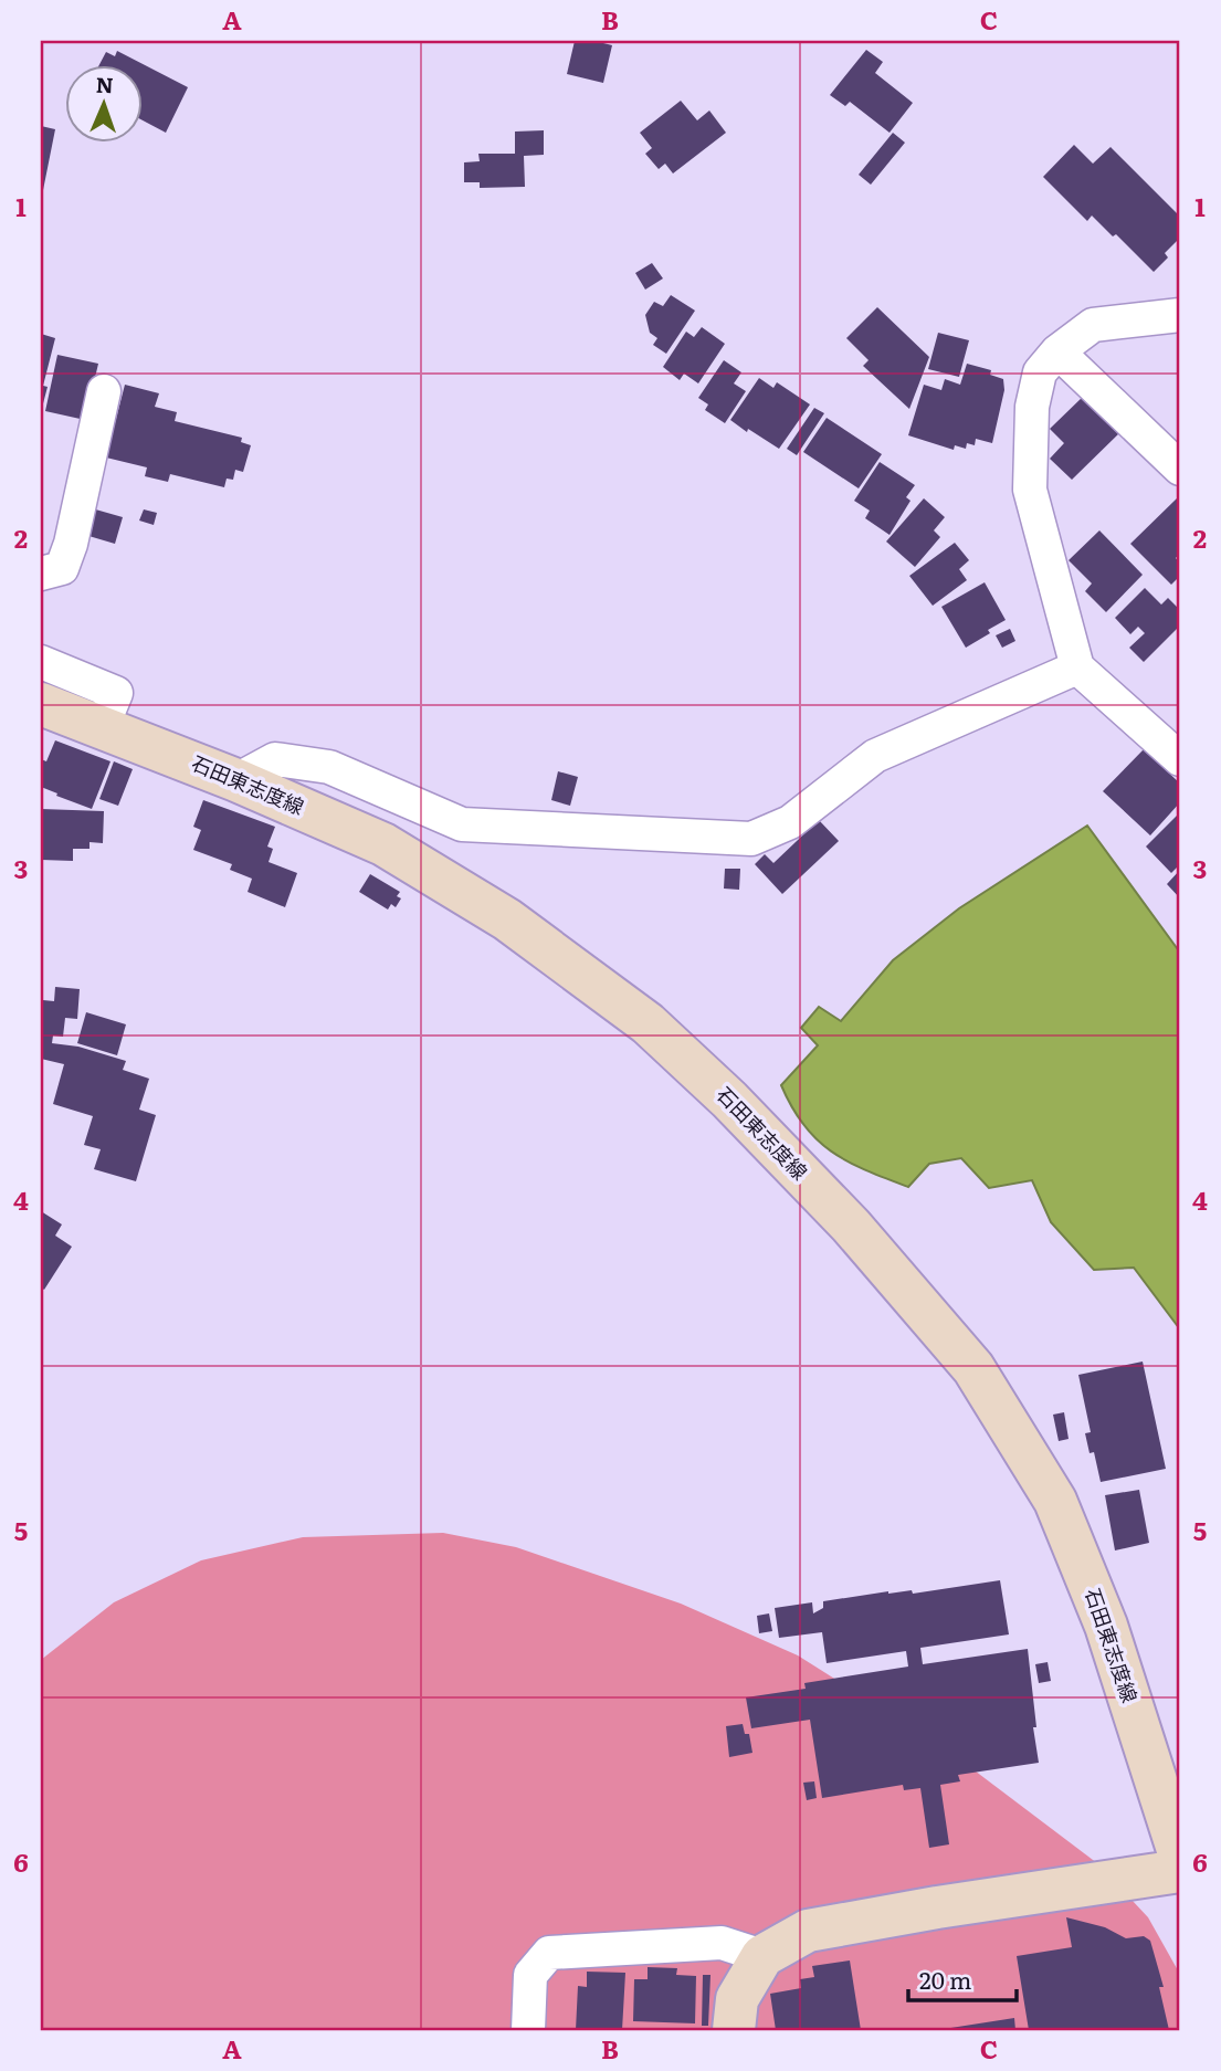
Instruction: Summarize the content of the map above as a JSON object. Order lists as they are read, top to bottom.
{
  "streets": {
    "main road": ["石田東志度線"]
  },
  "scale_bar": "20 m",
  "north": "top",
  "grid": {
    "columns": ["A", "B", "C"],
    "rows": [
      "1",
      "2",
      "3",
      "4",
      "5",
      "6"
    ]
  }
}
